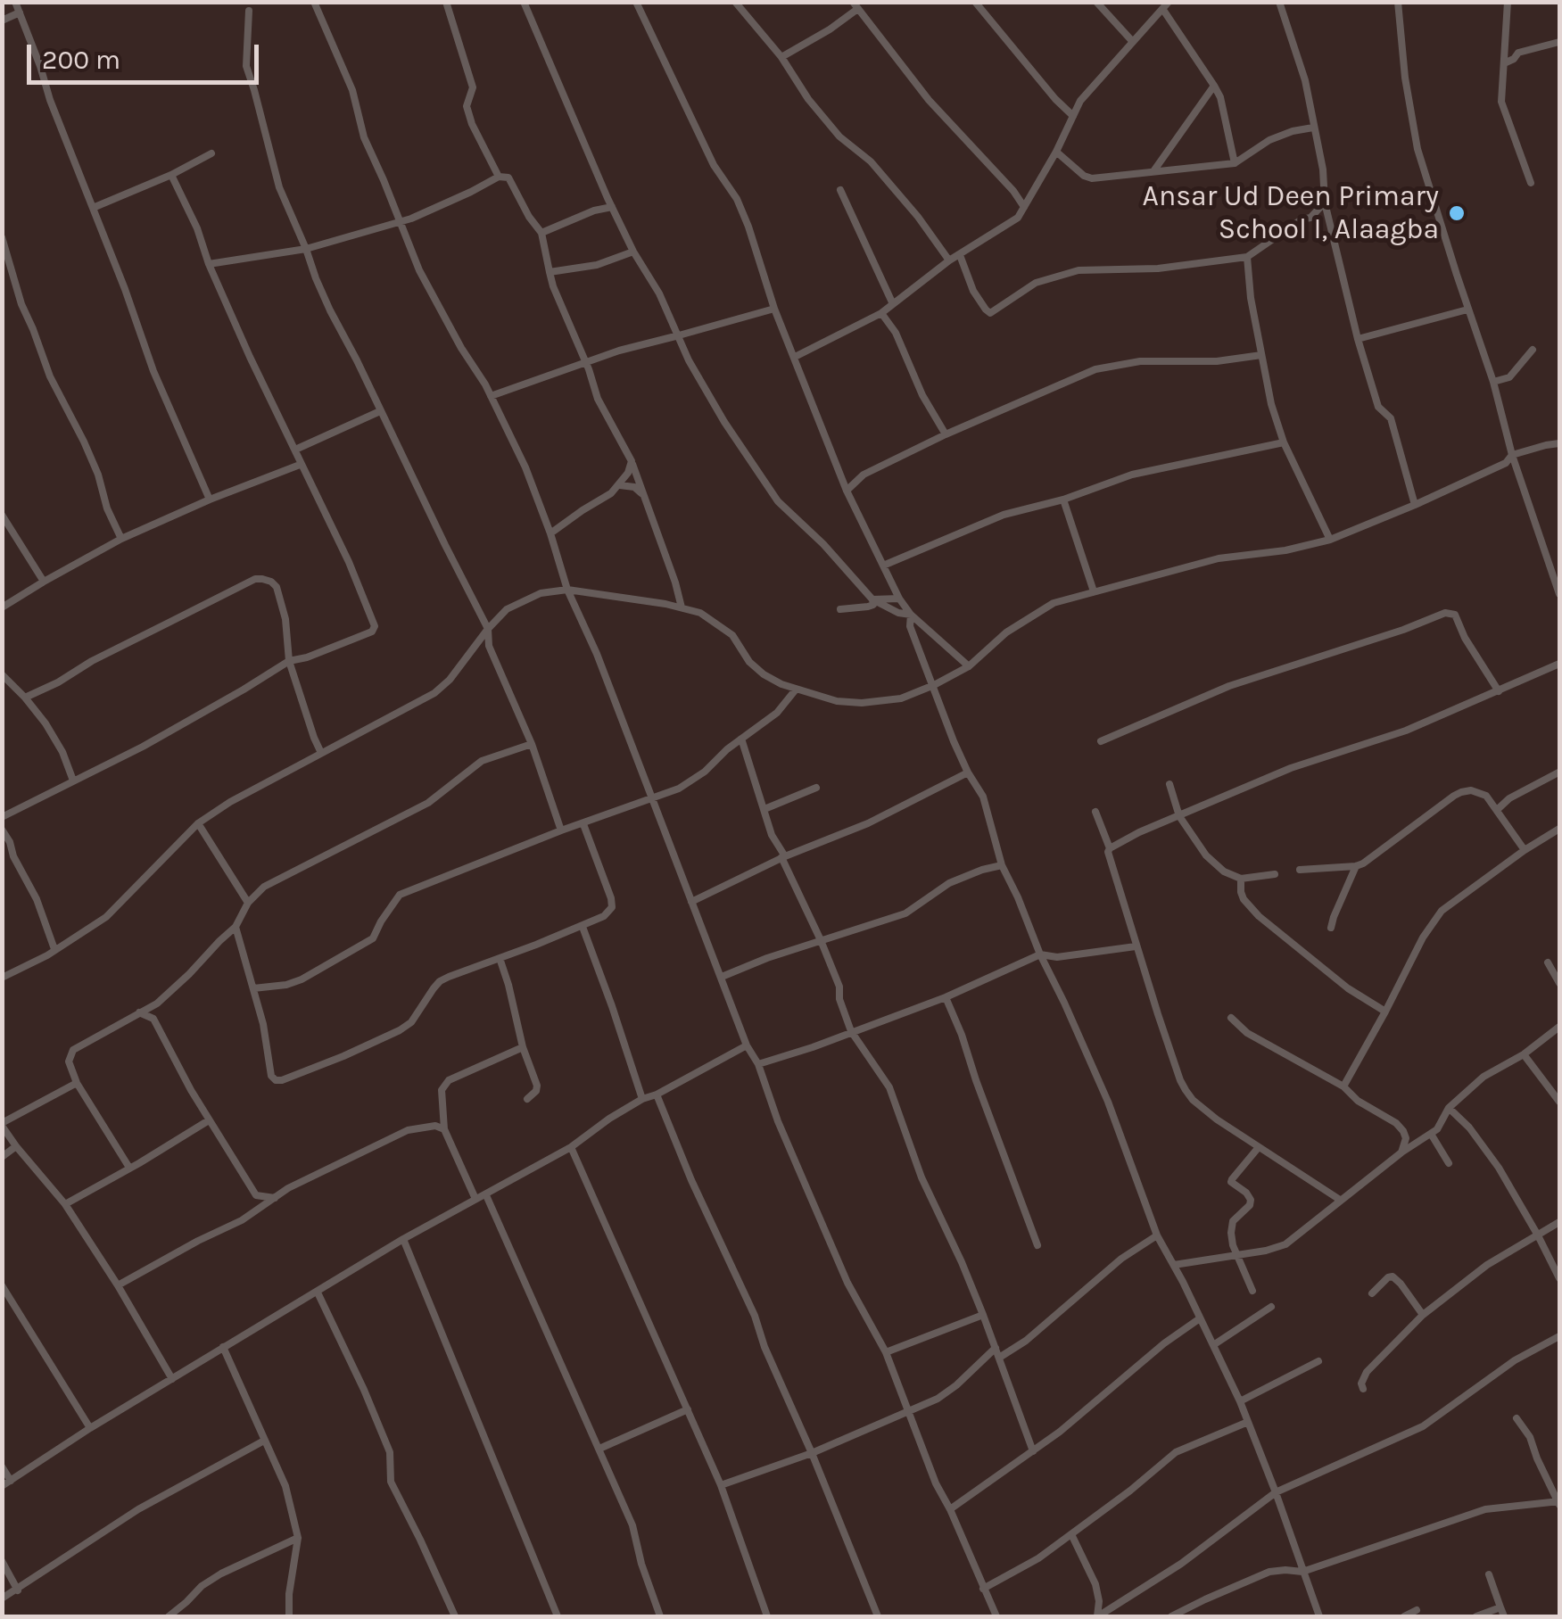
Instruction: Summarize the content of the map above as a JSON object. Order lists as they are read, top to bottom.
{
  "places": ["Ansar Ud Deen Primary School I, Alaagba"],
  "scale_bar": "200 m"
}
